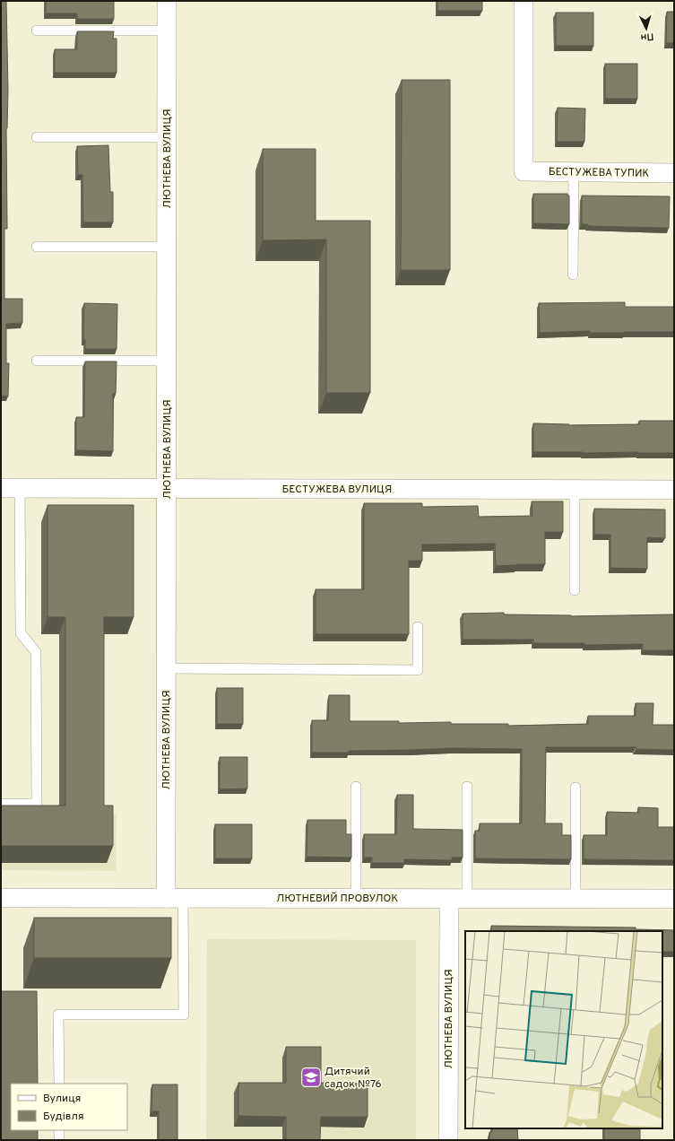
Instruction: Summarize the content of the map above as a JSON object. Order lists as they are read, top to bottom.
{
  "streets": {
    "street": [
      "ЛЮТНЕВА ВУЛИЦЯ",
      "БЕСТУЖЕВА ТУПИК",
      "БЕСТУЖЕВА ВУЛИЦЯ",
      "ЛЮТНЕВИЙ ПРОВУЛОК"
    ]
  },
  "crossings": [
    ["ЛЮТНЕВА ВУЛИЦЯ", "БЕСТУЖЕВА ВУЛИЦЯ"],
    ["ЛЮТНЕВА ВУЛИЦЯ", "ЛЮТНЕВИЙ ПРОВУЛОК"]
  ],
  "places": {
    "school or university": ["Дитячий садок №76"]
  },
  "legend": ["Вулиця", "Будівля"],
  "north": "bottom"
}
